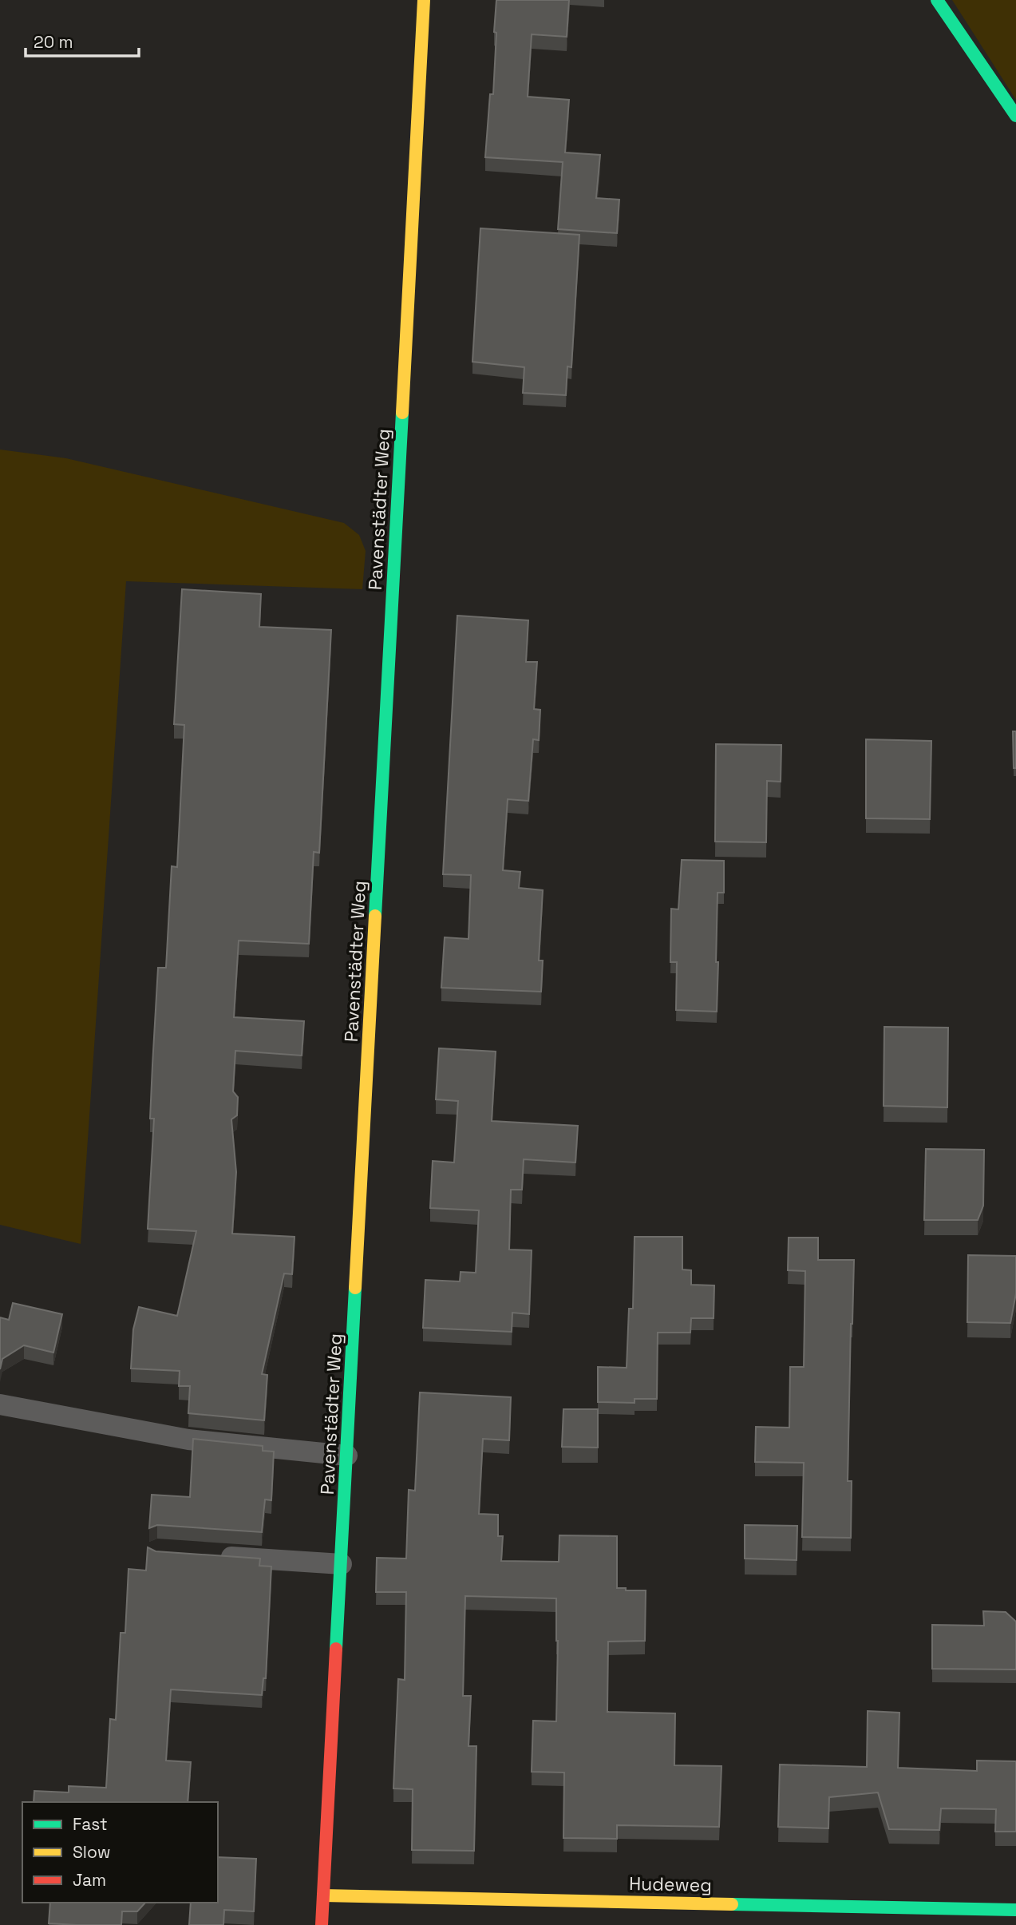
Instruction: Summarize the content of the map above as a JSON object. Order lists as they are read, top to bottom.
{
  "streets": {
    "street": ["Pavenstädter Weg", "Hudeweg"]
  },
  "crossings": [
    ["Pavenstädter Weg", "Hudeweg"]
  ],
  "legend": ["Fast", "Slow", "Jam"],
  "scale_bar": "20 m"
}
